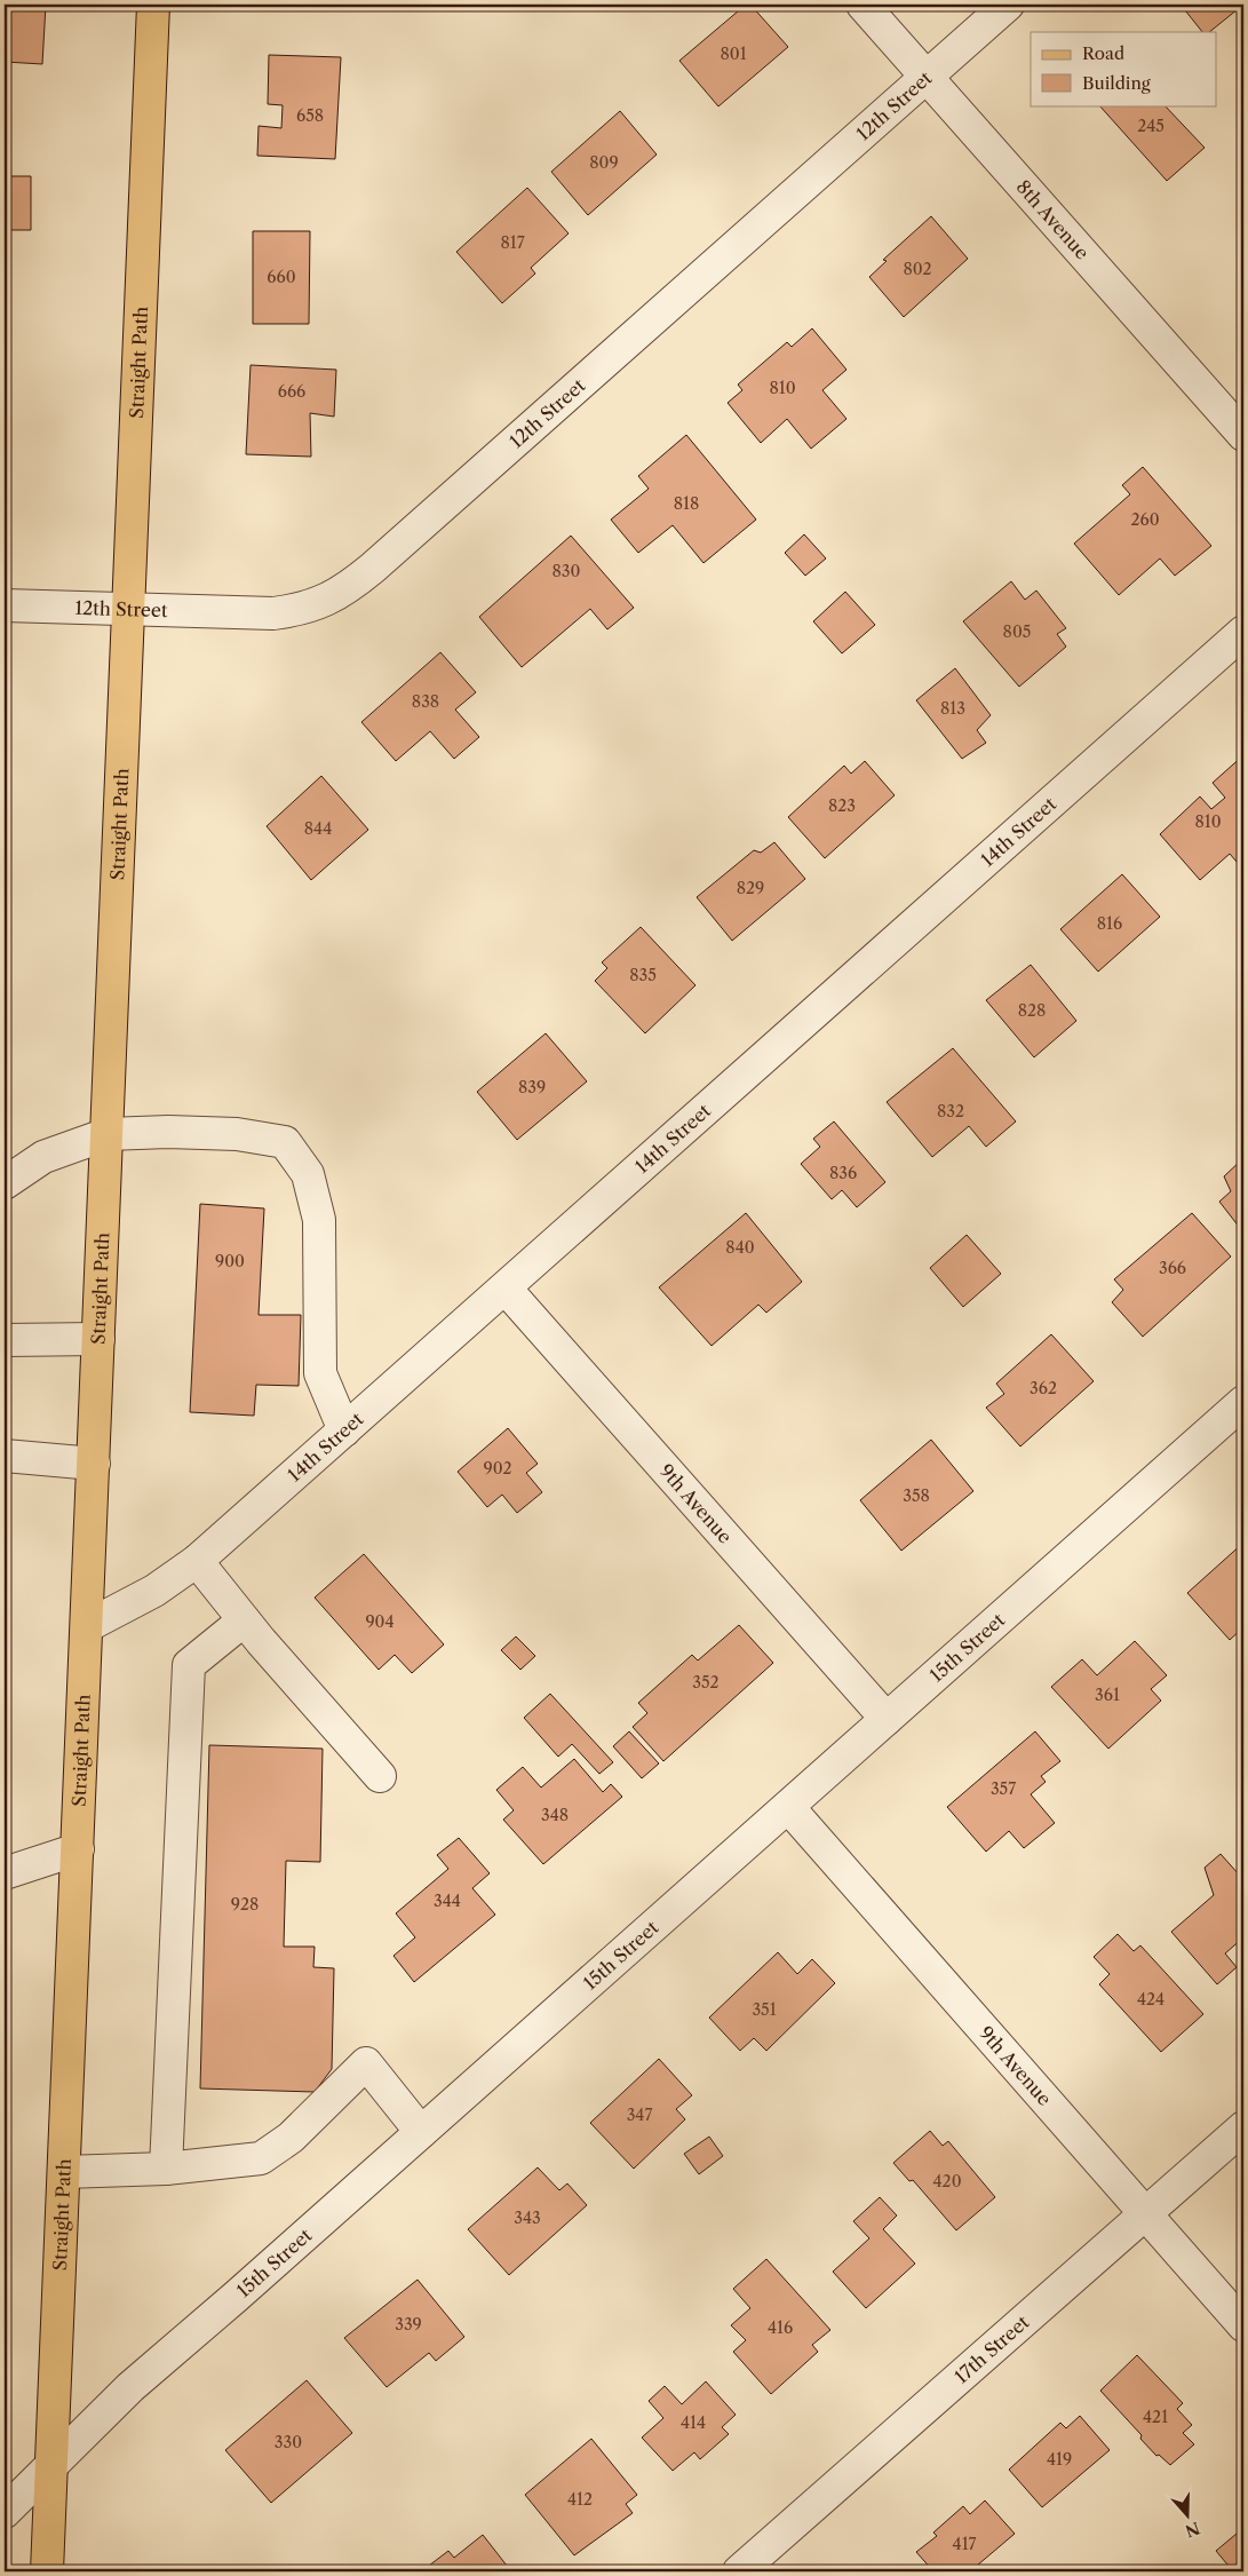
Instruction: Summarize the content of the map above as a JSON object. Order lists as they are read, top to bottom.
{
  "streets": {
    "main road": ["Straight Path"],
    "street": [
      "12th Street",
      "8th Avenue",
      "14th Street",
      "9th Avenue",
      "15th Street",
      "17th Street"
    ]
  },
  "crossings": [
    ["12th Street", "8th Avenue"],
    ["12th Street", "Straight Path"],
    ["Straight Path", "14th Street"],
    ["Straight Path", "15th Street"],
    ["14th Street", "9th Avenue"],
    ["9th Avenue", "15th Street"],
    ["9th Avenue", "17th Street"]
  ],
  "house_numbers": [
    "801",
    "658",
    "245",
    "809",
    "817",
    "802",
    "660",
    "810",
    "666",
    "818",
    "260",
    "830",
    "805",
    "838",
    "813",
    "823",
    "810",
    "844",
    "829",
    "816",
    "835",
    "828",
    "839",
    "832",
    "836",
    "840",
    "900",
    "366",
    "362",
    "902",
    "358",
    "904",
    "352",
    "361",
    "357",
    "348",
    "344",
    "928",
    "424",
    "351",
    "347",
    "420",
    "343",
    "339",
    "416",
    "421",
    "414",
    "330",
    "419",
    "412",
    "417"
  ],
  "legend": ["Road", "Building"],
  "north": "bottom"
}
